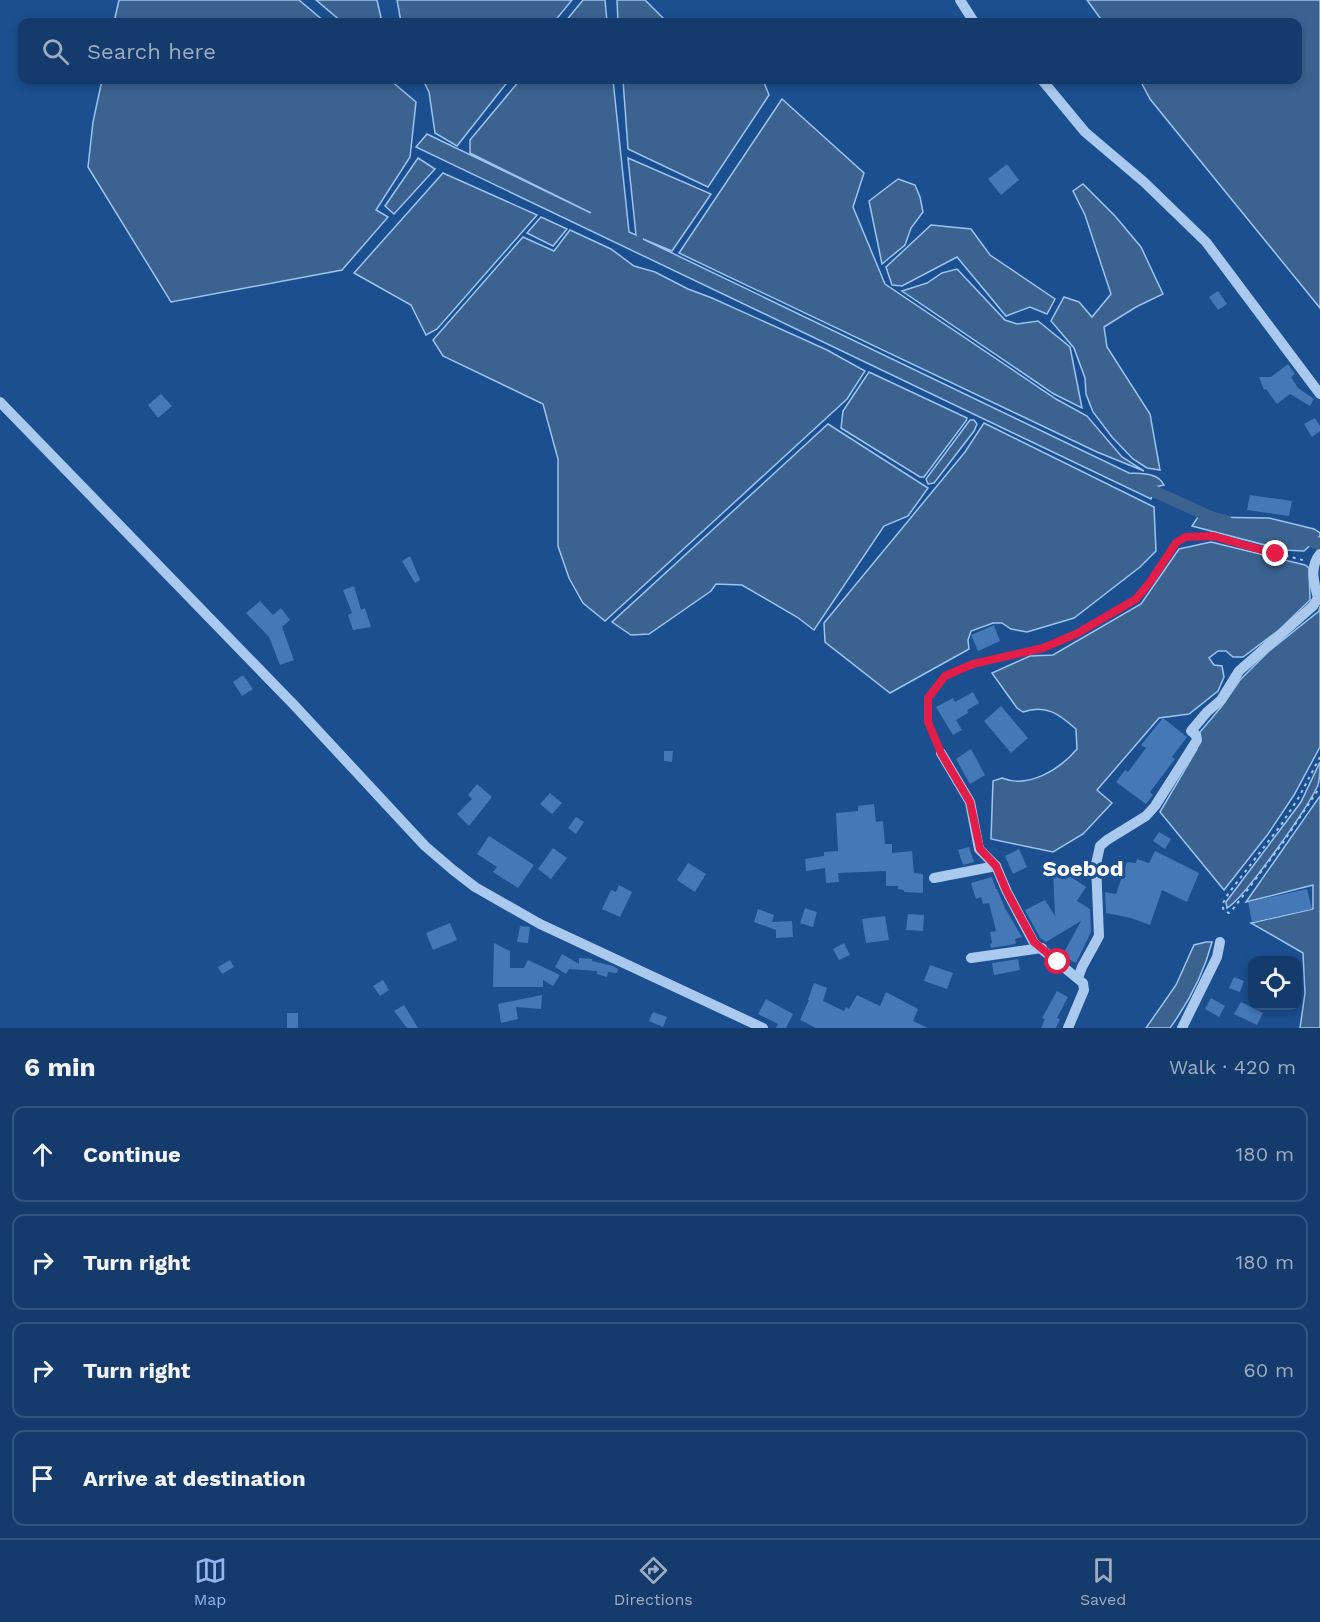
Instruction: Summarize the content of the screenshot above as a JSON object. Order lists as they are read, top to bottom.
{
  "districts": ["Soebod"],
  "page": {
    "search": "Search here",
    "heading": ["6 min", "Walk · 420 m"],
    "list": [
      ["Continue", "180 m"],
      ["Turn right", "180 m"],
      ["Turn right", "60 m"],
      "Arrive at destination"
    ],
    "nav": ["Map", "Directions", "Saved"]
  }
}
